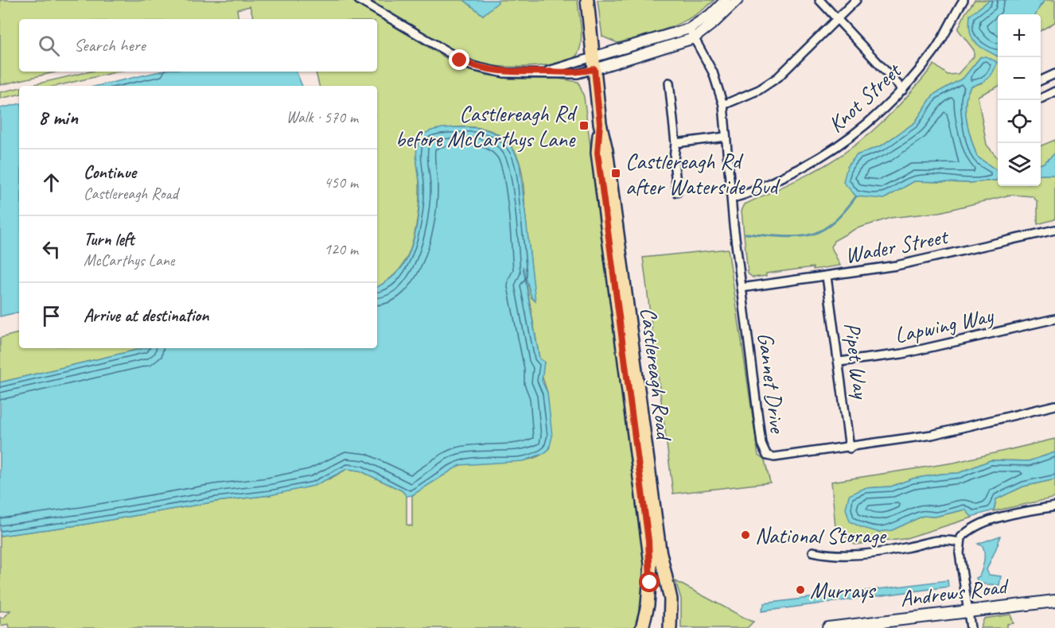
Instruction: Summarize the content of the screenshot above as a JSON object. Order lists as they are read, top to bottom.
{
  "streets": {
    "main road": ["Castlereagh Road", "Andrews Road"],
    "street": [
      "Knot Street",
      "Wader Street",
      "Lapwing Way",
      "Pipet Way",
      "Gannet Drive"
    ]
  },
  "crossings": [
    ["Knot Street", "Gannet Drive"],
    ["Wader Street", "Pipet Way"],
    ["Wader Street", "Gannet Drive"],
    ["Lapwing Way", "Pipet Way"],
    ["Pipet Way", "Gannet Drive"]
  ],
  "places": {
    "transit": ["Castlereagh Rd before McCarthys Lane", "Castlereagh Rd after Waterside Bvd"],
    "other": ["National Storage", "Murrays"]
  },
  "page": {
    "map_buttons": ["+", "−"],
    "search": "Search here",
    "heading": ["8 min", "Walk · 570 m"],
    "list": [
      ["Continue", "Castlereagh Road", "450 m"],
      ["Turn left", "McCarthys Lane", "120 m"],
      "Arrive at destination"
    ]
  }
}
